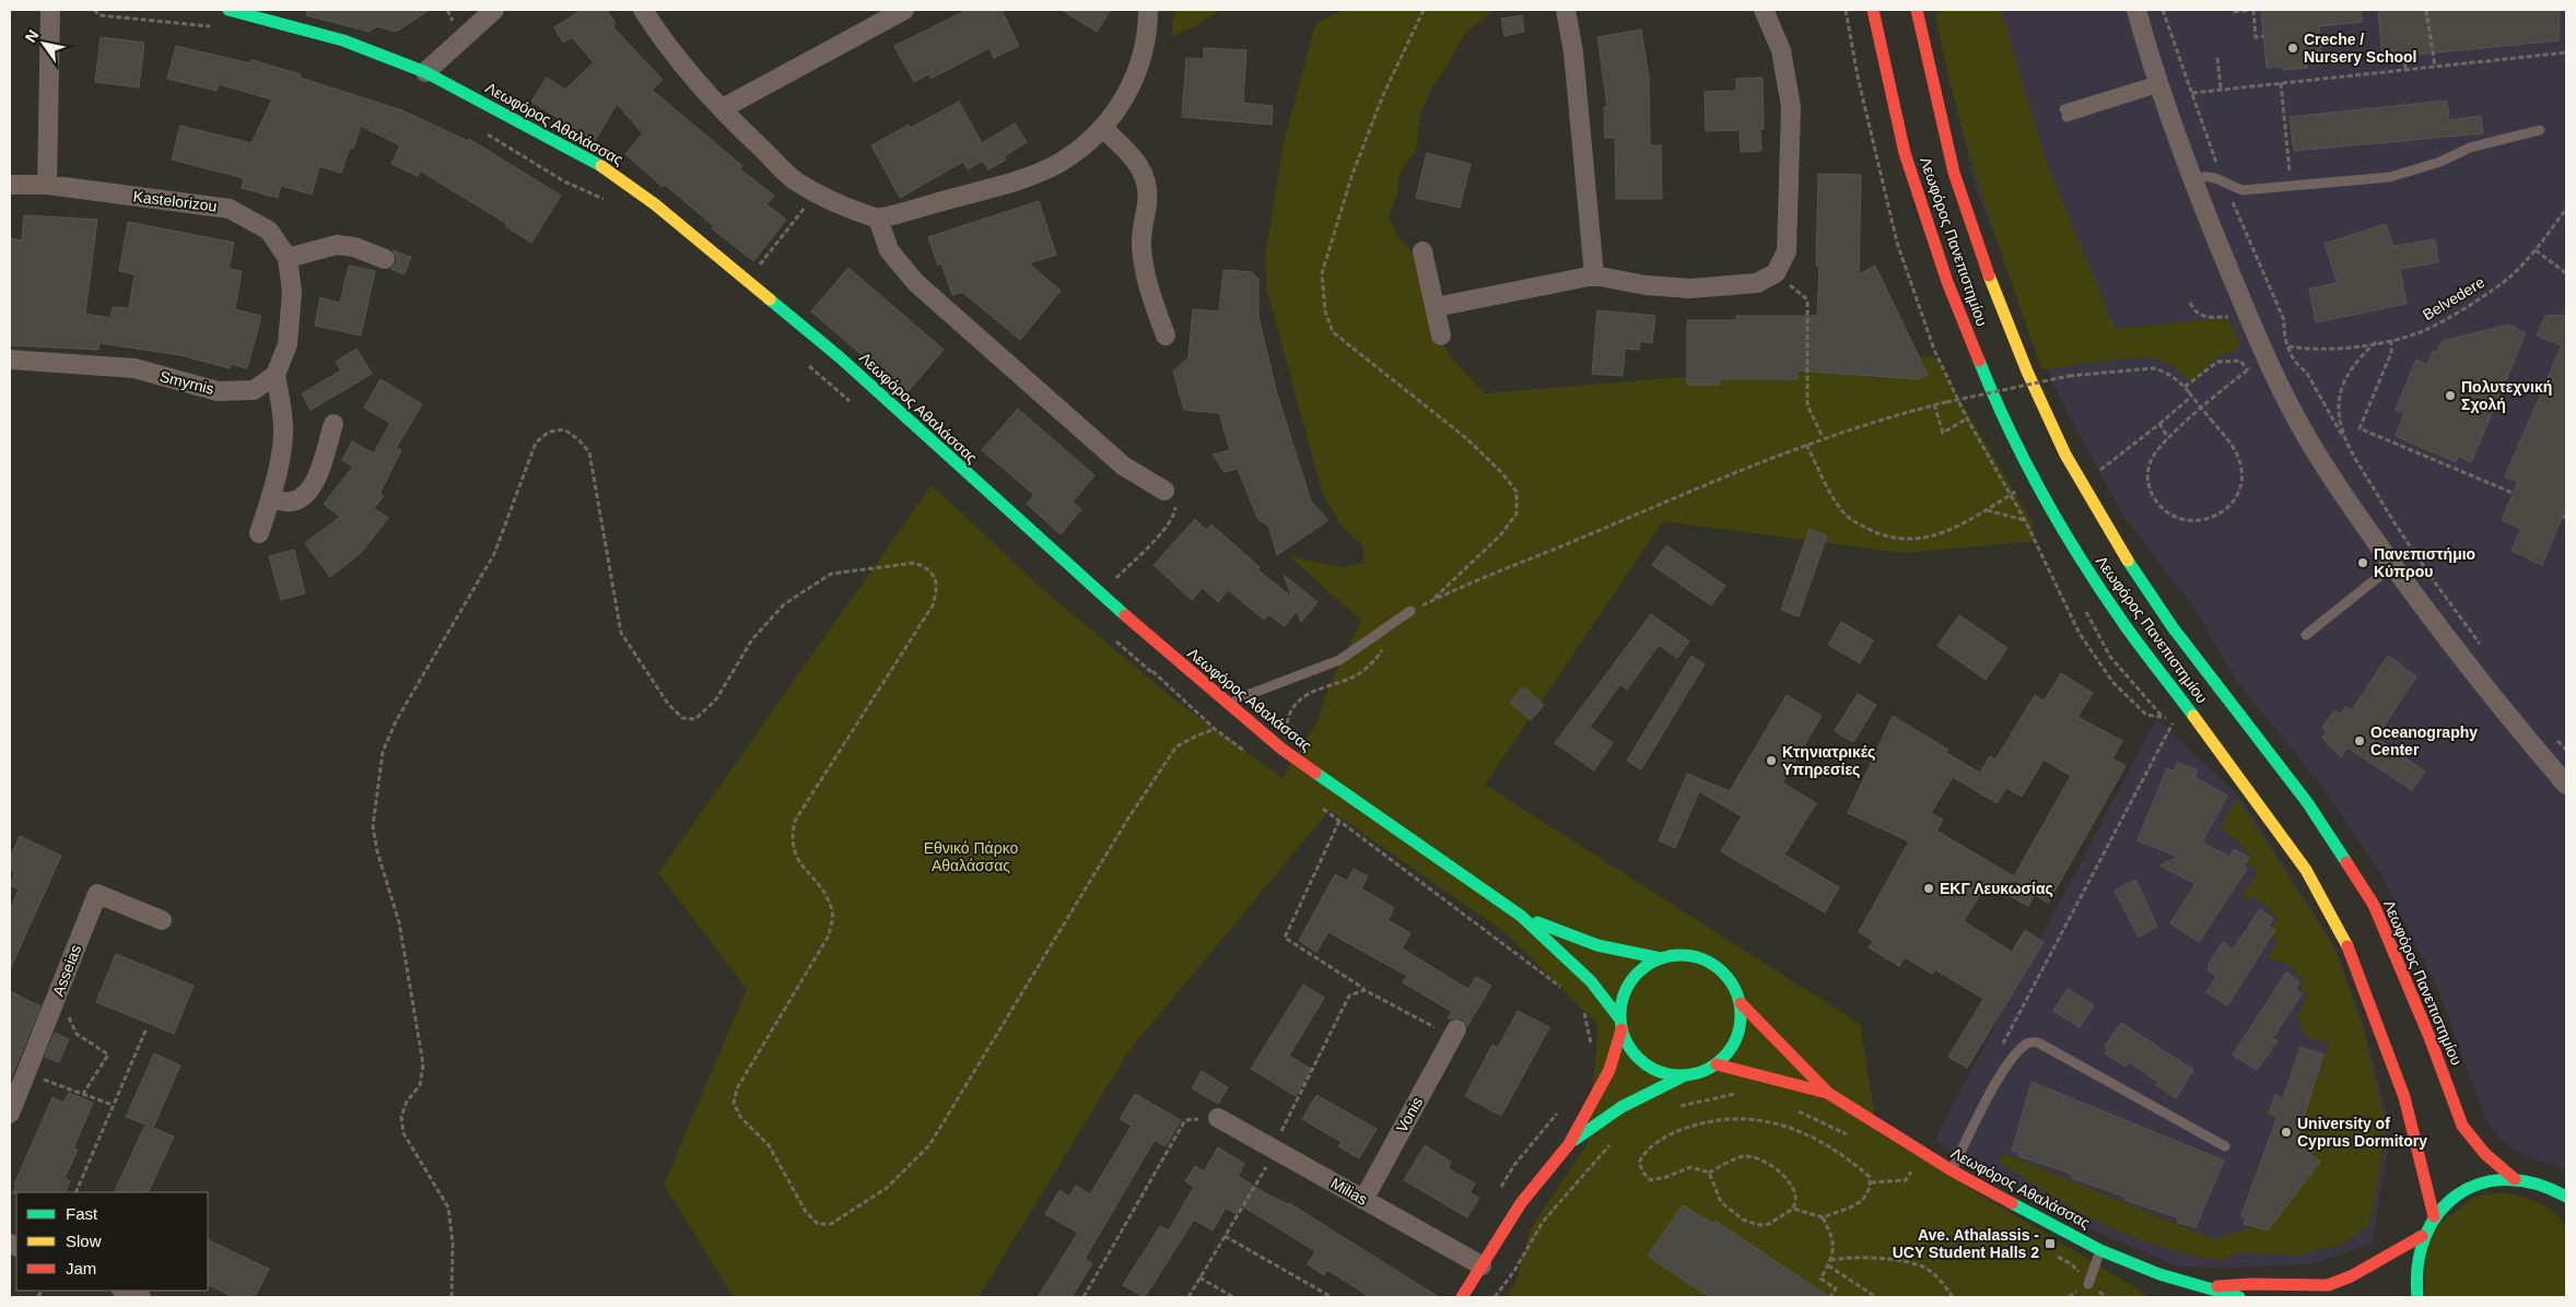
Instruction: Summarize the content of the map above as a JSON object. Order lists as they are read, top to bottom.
{
  "streets": {
    "main road": ["Λεωφόρος Αθαλάσσας", "Λεωφόρος Πανεπιστημίου"],
    "street": [
      "Kastelorizou",
      "Smyrnis",
      "Asseias",
      "Vonis",
      "Milias"
    ],
    "path": ["Belvedere"]
  },
  "crossings": [
    ["Kastelorizou", "Smyrnis"],
    ["Vonis", "Milias"]
  ],
  "parks": ["Εθνικό Πάρκο Αθαλάσσας"],
  "places": {
    "other": [
      "Creche / Nursery School",
      "Πολυτεχνική Σχολή",
      "Πανεπιστήμιο Κύπρου",
      "Oceanography Center",
      "Κτηνιατρικές Υπηρεσίες",
      "ΕΚΓ Λευκωσίας",
      "University of Cyprus Dormitory"
    ],
    "transit": ["Ave. Athalassis - UCY Student Halls 2"]
  },
  "legend": ["Fast", "Slow", "Jam"],
  "north": "top left"
}
